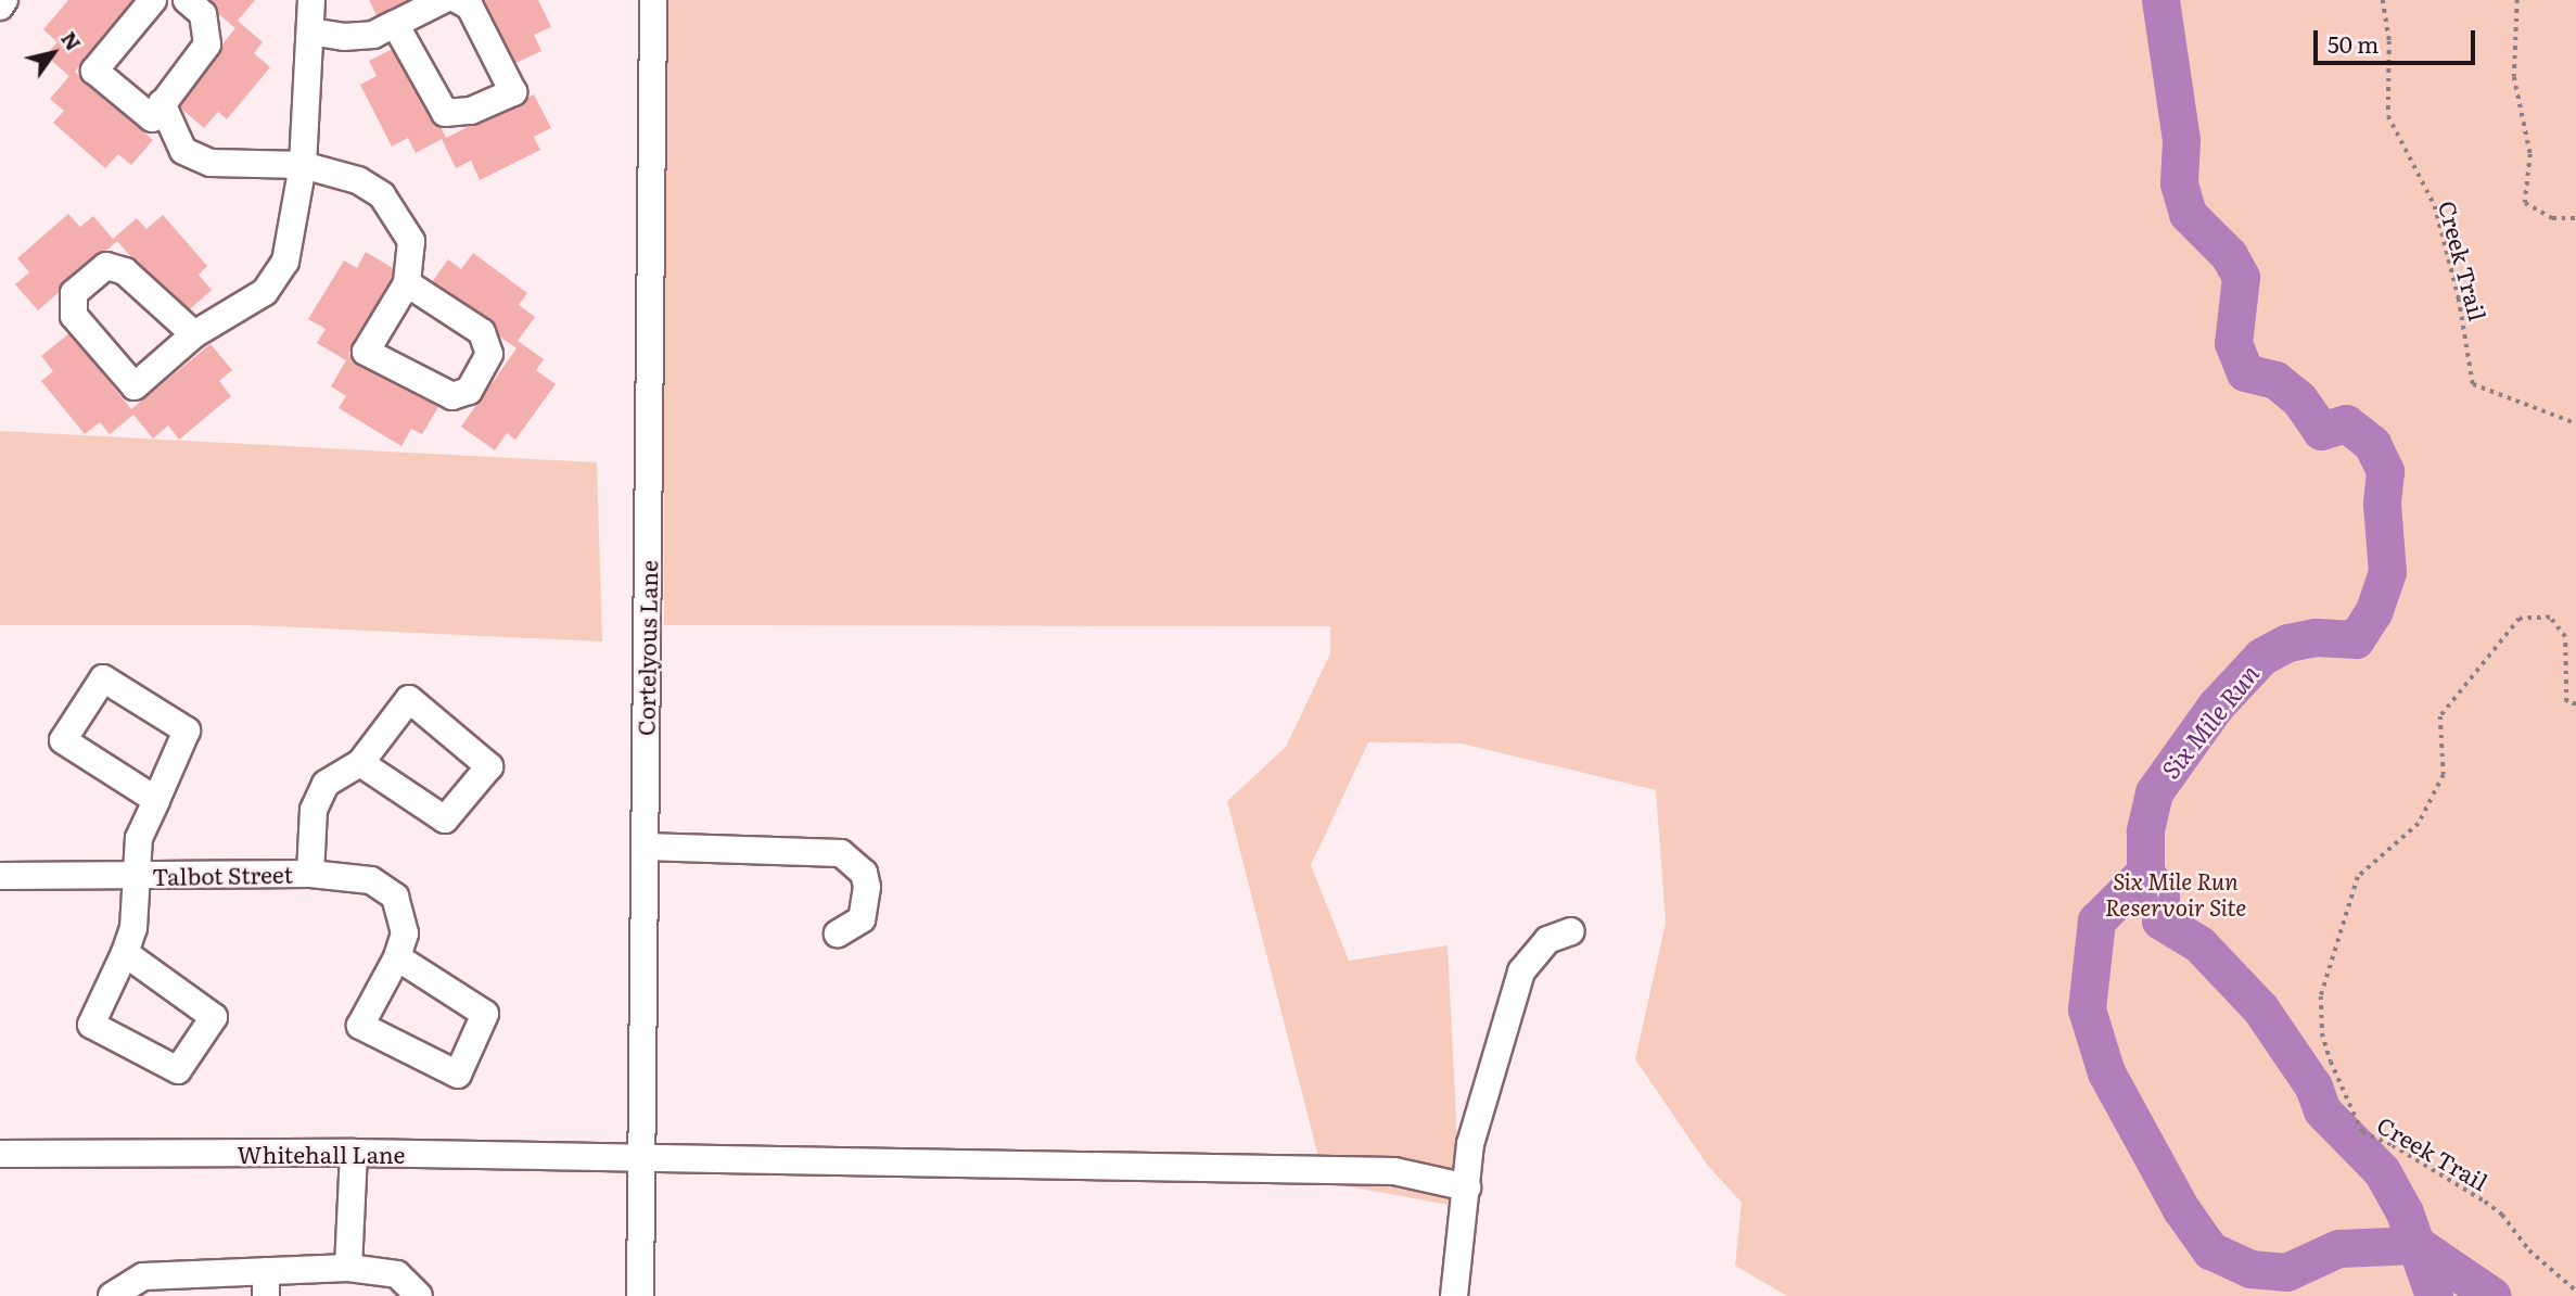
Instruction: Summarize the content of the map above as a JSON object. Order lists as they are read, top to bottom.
{
  "streets": {
    "street": ["Cortelyous Lane", "Talbot Street", "Whitehall Lane"],
    "path": ["Creek Trail"]
  },
  "crossings": [
    ["Cortelyous Lane", "Whitehall Lane"]
  ],
  "water": ["Six Mile Run"],
  "parks": ["Six Mile Run Reservoir Site"],
  "scale_bar": "50 m",
  "north": "top right"
}
